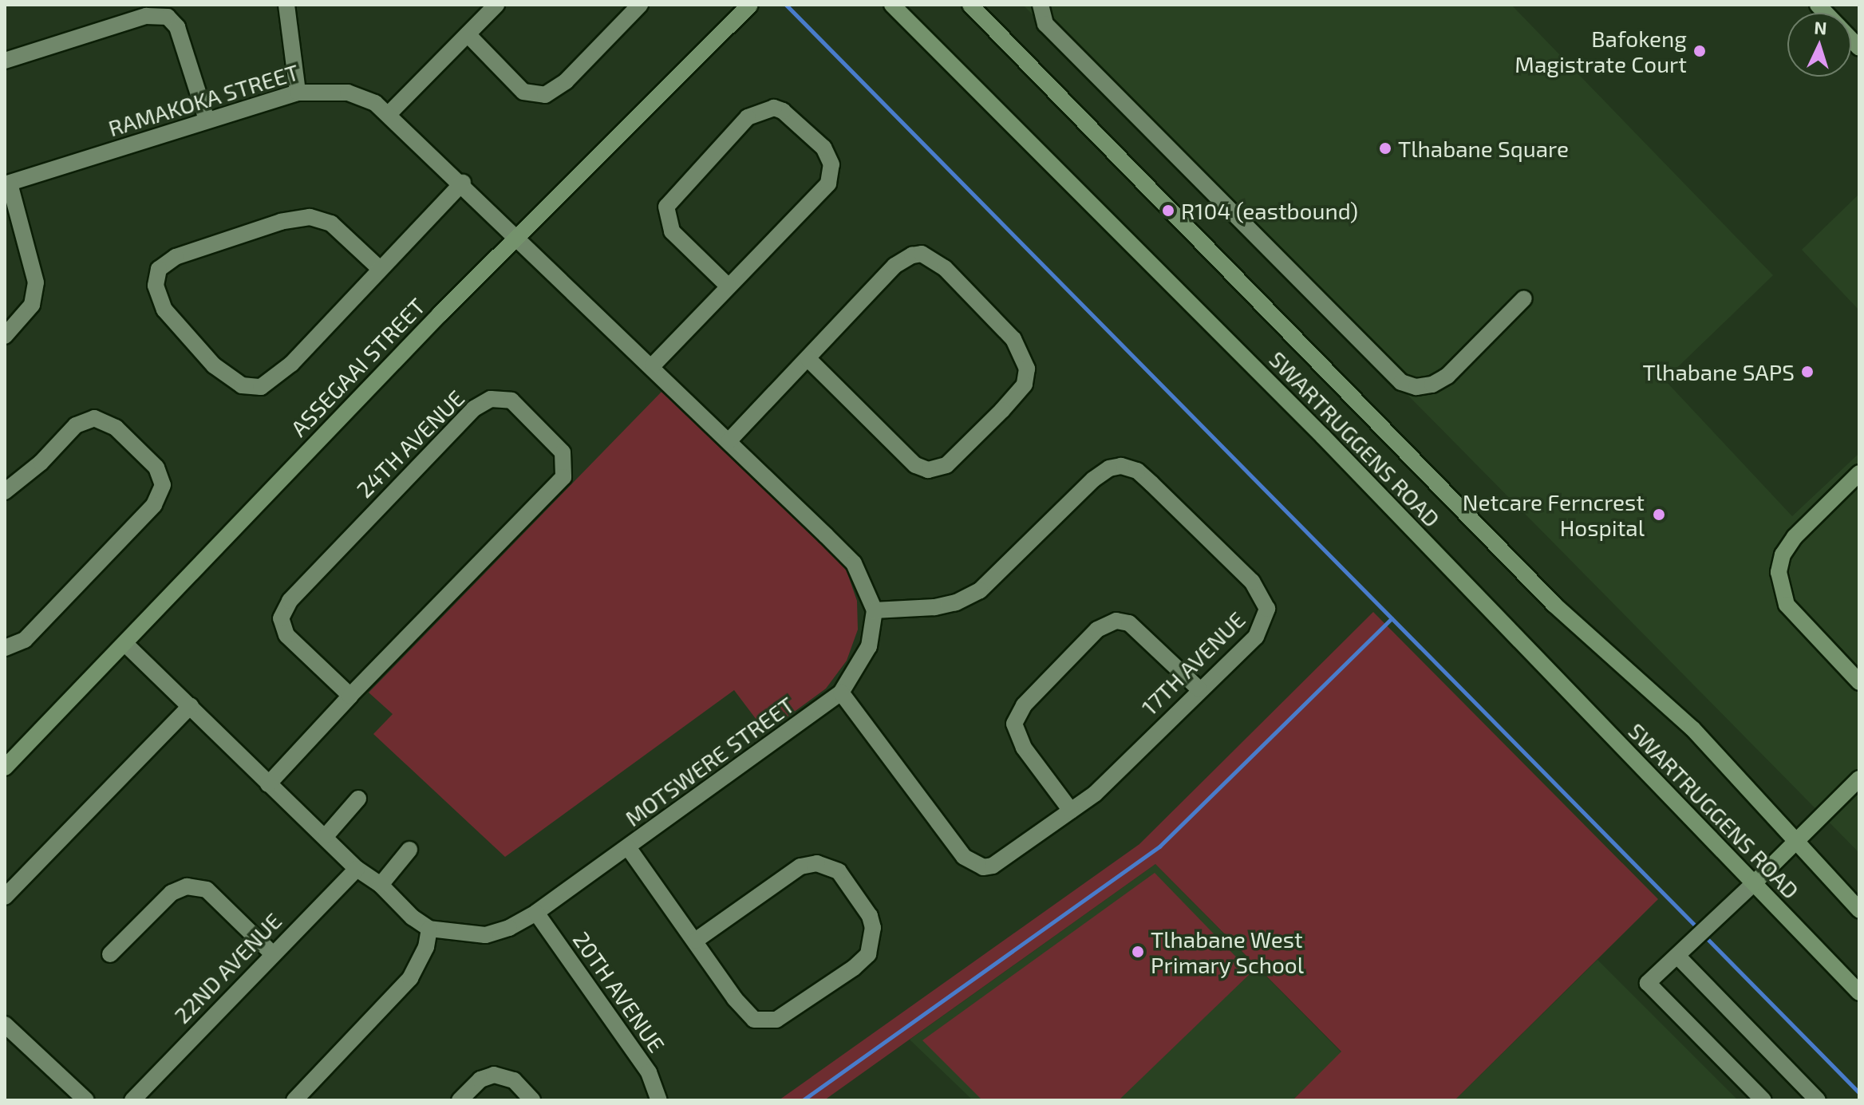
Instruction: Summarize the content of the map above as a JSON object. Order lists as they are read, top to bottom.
{
  "streets": {
    "main road": ["ASSEGAAI STREET", "SWARTRUGGENS ROAD"],
    "street": [
      "RAMAKOKA STREET",
      "24TH AVENUE",
      "17TH AVENUE",
      "MOTSWERE STREET",
      "22ND AVENUE",
      "20TH AVENUE"
    ]
  },
  "crossings": [
    ["RAMAKOKA STREET", "ASSEGAAI STREET"],
    ["17TH AVENUE", "MOTSWERE STREET"],
    ["MOTSWERE STREET", "20TH AVENUE"]
  ],
  "places": [
    "Bafokeng Magistrate Court",
    "Tlhabane Square",
    "R104 (eastbound)",
    "Tlhabane SAPS",
    "Netcare Ferncrest Hospital",
    "Tlhabane West Primary School"
  ],
  "north": "top"
}
